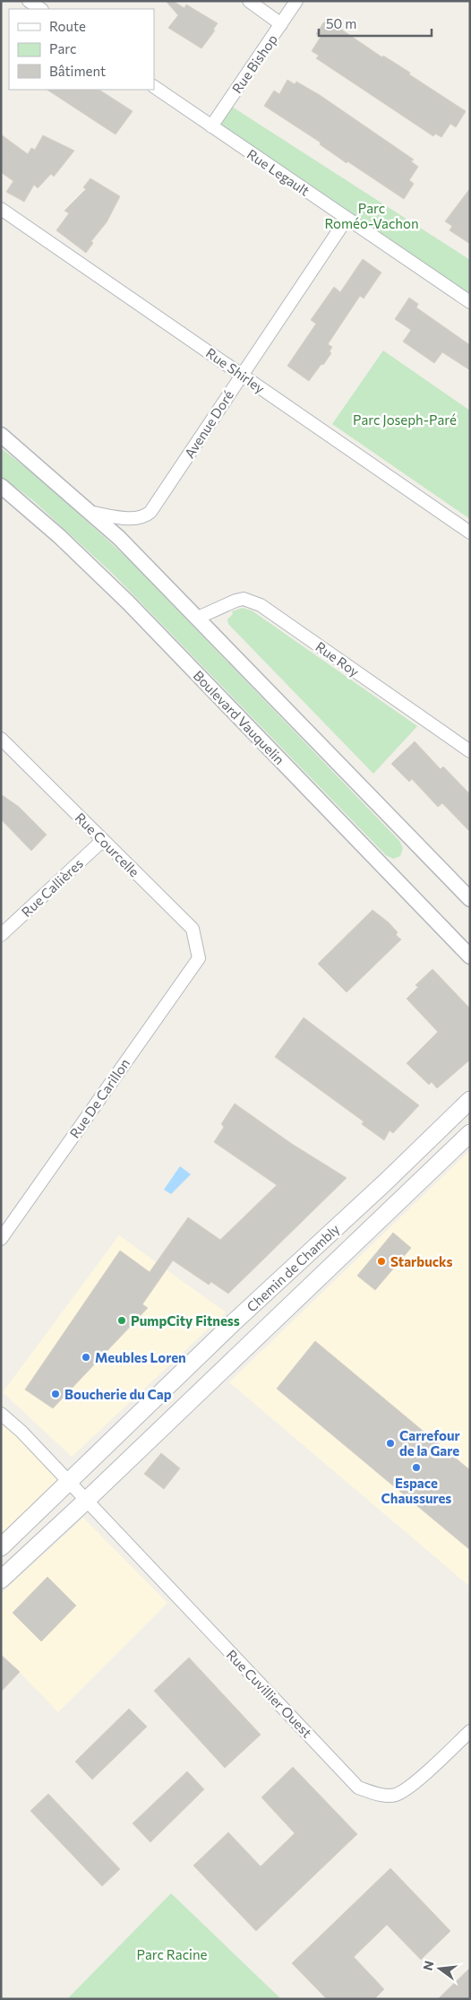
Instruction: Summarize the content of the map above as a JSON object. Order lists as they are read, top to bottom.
{
  "streets": {
    "main road": ["Chemin de Chambly"],
    "street": [
      "Rue Bishop",
      "Rue Legault",
      "Rue Shirley",
      "Avenue Doré",
      "Rue Roy",
      "Boulevard Vauquelin",
      "Rue Courcelle",
      "Rue Callières",
      "Rue De Carillon",
      "Rue Cuvillier Ouest"
    ]
  },
  "crossings": [
    ["Rue Bishop", "Rue Legault"],
    ["Rue Legault", "Avenue Doré"],
    ["Rue Shirley", "Avenue Doré"],
    ["Rue Courcelle", "Rue Callières"],
    ["Rue Courcelle", "Rue De Carillon"],
    ["Chemin de Chambly", "Rue Cuvillier Ouest"]
  ],
  "parks": ["Parc Roméo-Vachon", "Parc Joseph-Paré", "Parc Racine"],
  "places": [
    "Starbucks",
    "PumpCity Fitness",
    "Meubles Loren",
    "Boucherie du Cap",
    "Carrefour de la Gare",
    "Espace Chaussures"
  ],
  "legend": ["Route", "Parc", "Bâtiment"],
  "scale_bar": "50 m",
  "north": "left"
}
